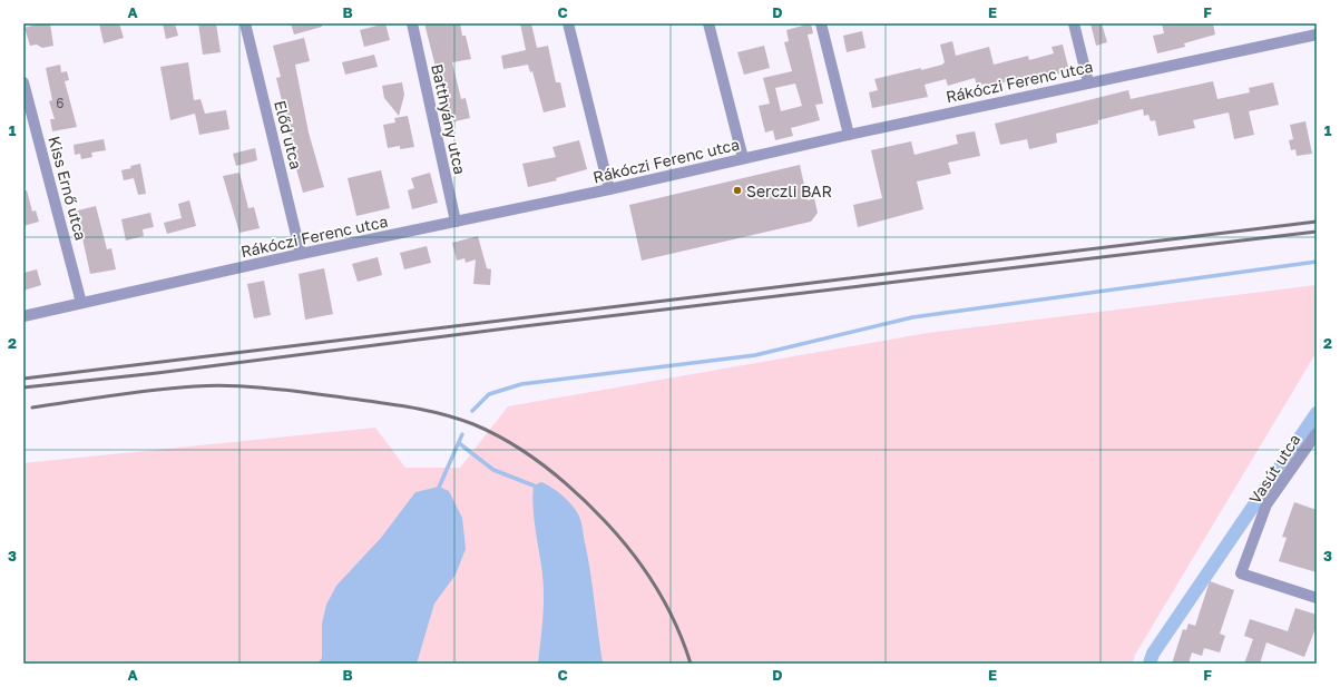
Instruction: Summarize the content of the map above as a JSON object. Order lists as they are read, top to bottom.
{
  "streets": {
    "street": [
      "Rákóczi Ferenc utca",
      "Batthyány utca",
      "Előd utca",
      "Kiss Ernő utca",
      "Vasút utca"
    ]
  },
  "crossings": [
    ["Rákóczi Ferenc utca", "Batthyány utca"],
    ["Rákóczi Ferenc utca", "Előd utca"],
    ["Rákóczi Ferenc utca", "Kiss Ernő utca"]
  ],
  "places": ["Serczli BAR"],
  "house_numbers": ["6"],
  "grid": {
    "columns": [
      "A",
      "B",
      "C",
      "D",
      "E",
      "F"
    ],
    "rows": ["1", "2", "3"]
  }
}
